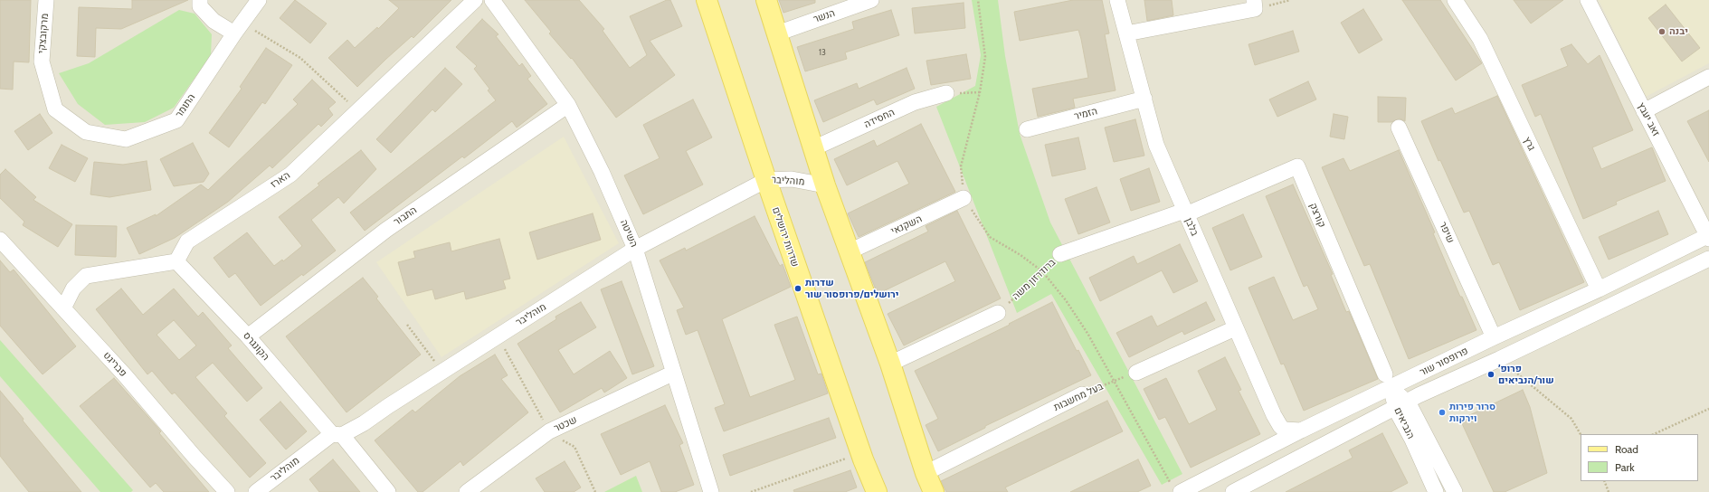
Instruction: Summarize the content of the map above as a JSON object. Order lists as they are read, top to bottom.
{
  "streets": {
    "main road": ["שדרות ירושלים"],
    "street": [
      "הנשר",
      "מרקובצקי",
      "התומר",
      "הזמיר",
      "החסידה",
      "זאב יעבץ",
      "גרץ",
      "הארז",
      "מוהליבר",
      "קורצק",
      "התבור",
      "השקנאי",
      "בלבן",
      "שיפר",
      "השיטה",
      "ברודרזון משה",
      "הקונגרס",
      "פרופסור שור",
      "פבריגט",
      "בעל מחשבות",
      "הנביאים",
      "שכטר"
    ]
  },
  "crossings": [
    ["מרקובצקי", "התומר"],
    ["הזמיר", "בלבן"],
    ["זאב יעבץ", "פרופסור שור"],
    ["גרץ", "פרופסור שור"],
    ["הארז", "הקונגרס"],
    ["מוהליבר", "השיטה"],
    ["מוהליבר", "שדרות ירושלים"],
    ["מוהליבר", "הקונגרס"],
    ["קורצק", "בלבן"],
    ["קורצק", "ברודרזון משה"],
    ["קורצק", "פרופסור שור"],
    ["קורצק", "הנביאים"],
    ["התבור", "השיטה"],
    ["התבור", "הקונגרס"],
    ["בלבן", "ברודרזון משה"],
    ["בלבן", "פרופסור שור"],
    ["שיפר", "פרופסור שור"],
    ["השיטה", "שכטר"],
    ["פרופסור שור", "הנביאים"]
  ],
  "places": [
    "יבנה",
    "שדרות ירושלים/פרופסור שור",
    "פרופ׳ שור/הנביאים",
    "סרור פירות וירקות"
  ],
  "house_numbers": ["13"],
  "legend": ["Road", "Park"]
}
